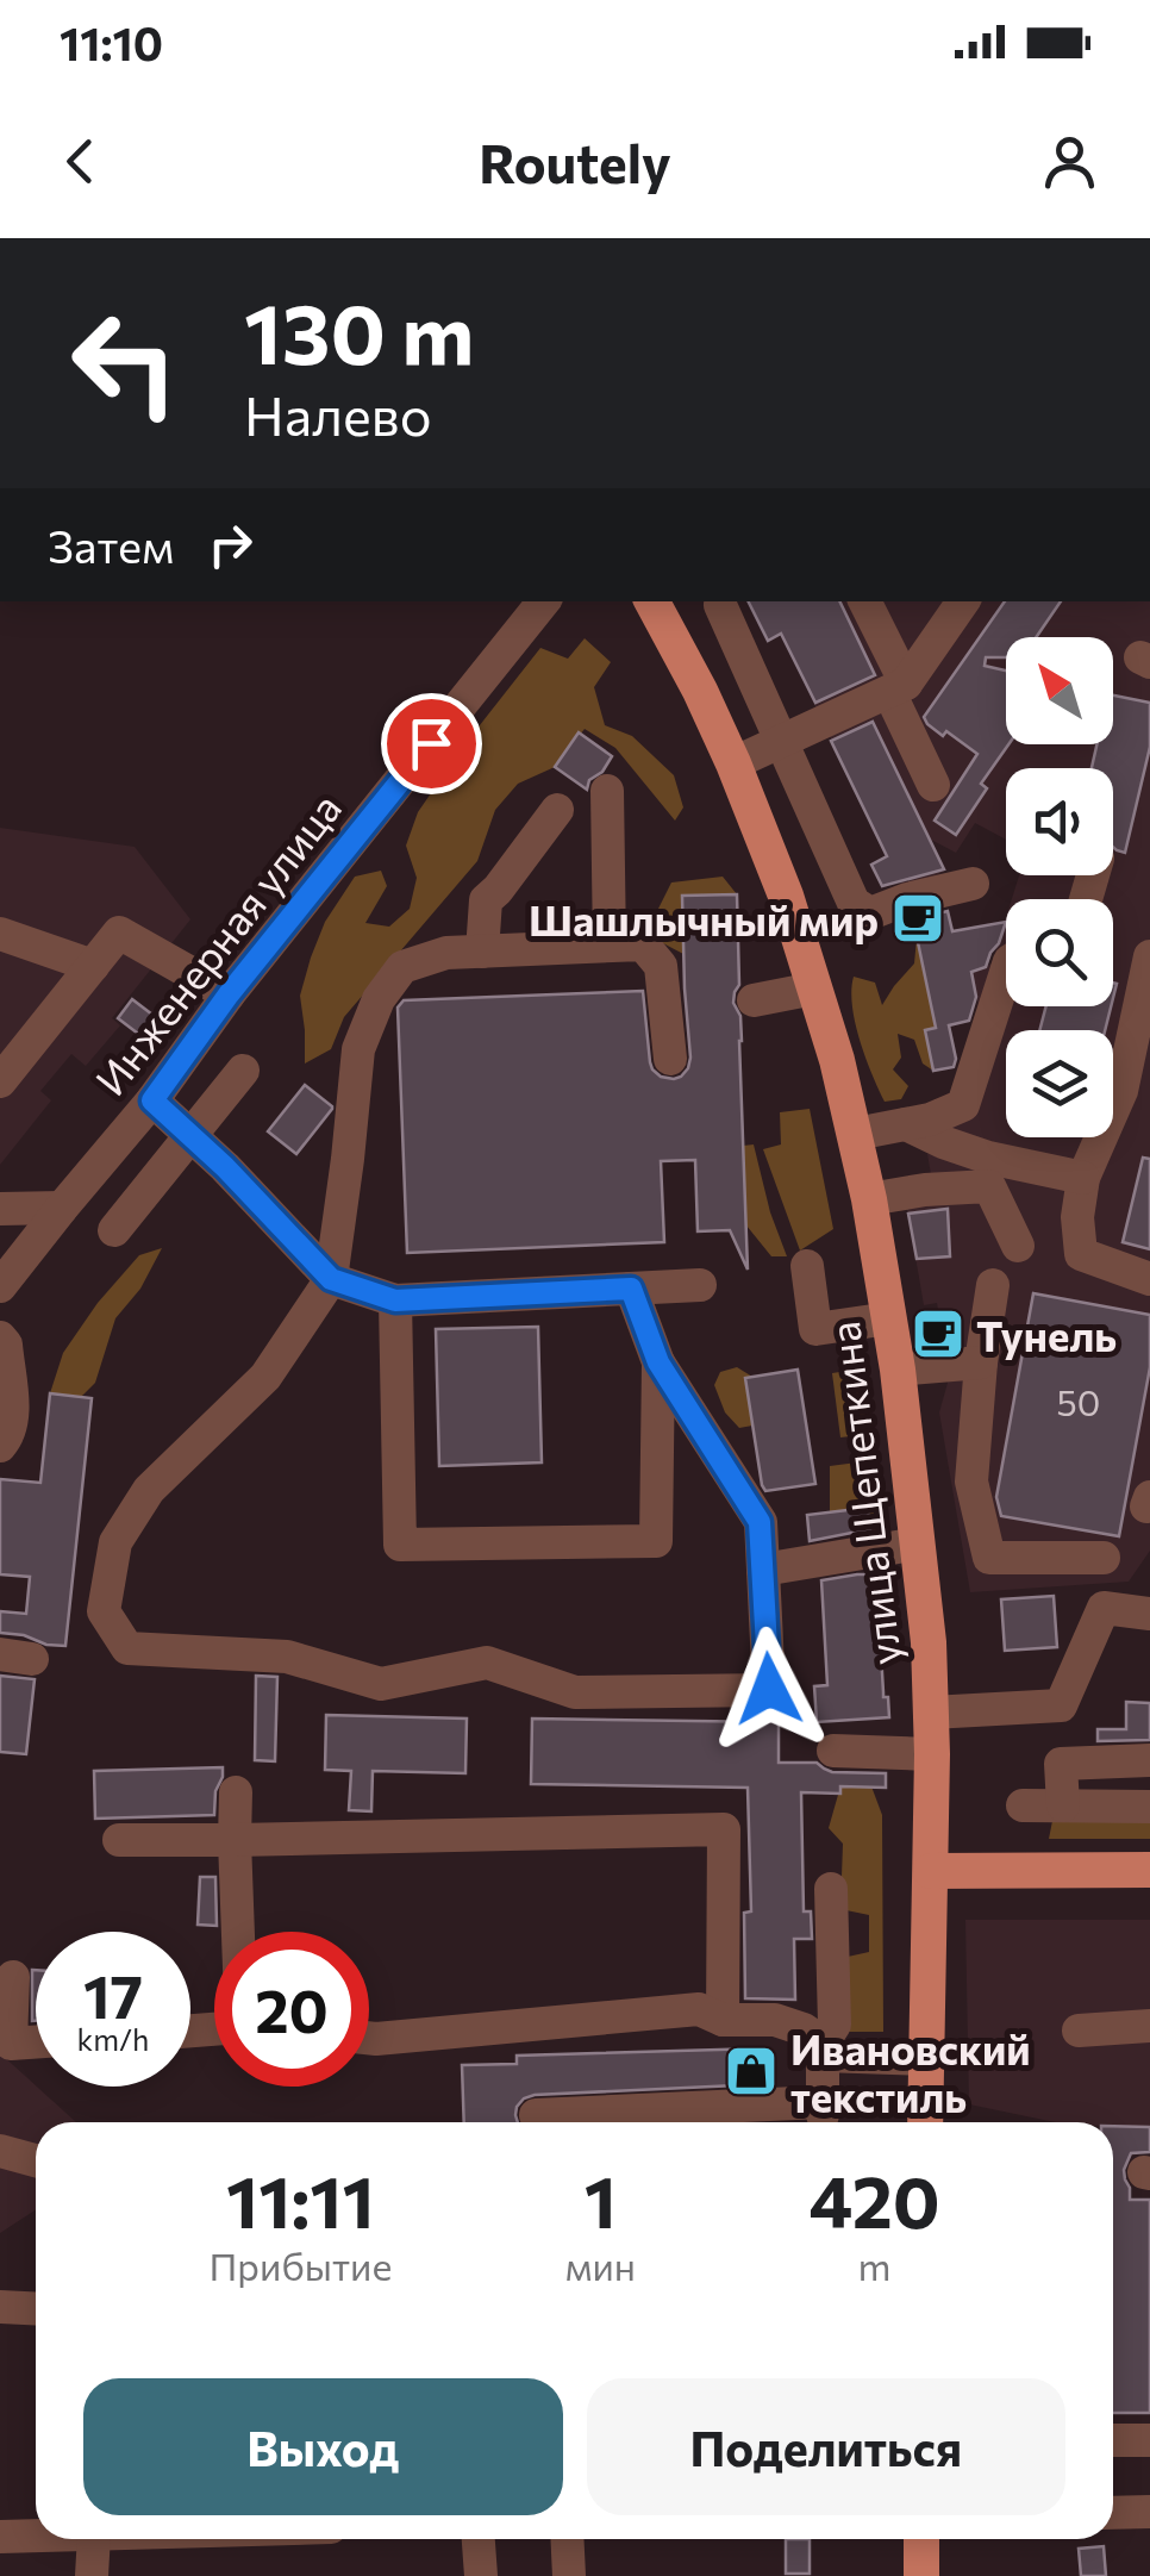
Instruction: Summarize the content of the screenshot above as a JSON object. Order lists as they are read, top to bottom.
{
  "streets": {
    "main road": ["улица Щепеткина"],
    "street": ["Инженерная улица"]
  },
  "places": {
    "cafe": ["Шашлычный мир", "Тунель"],
    "shop": ["Ивановский текстиль"]
  },
  "house_numbers": ["50"],
  "north": "top left",
  "page": {
    "status": "11:10",
    "header": "Routely",
    "turn": ["130 m", "Налево"],
    "then": "Затем",
    "speed": "17 km/h",
    "limit": "20",
    "eta": [
      "11:11",
      "Прибытие",
      "1",
      "мин",
      "420",
      "m"
    ],
    "buttons": ["Выход", "Поделиться"]
  }
}
